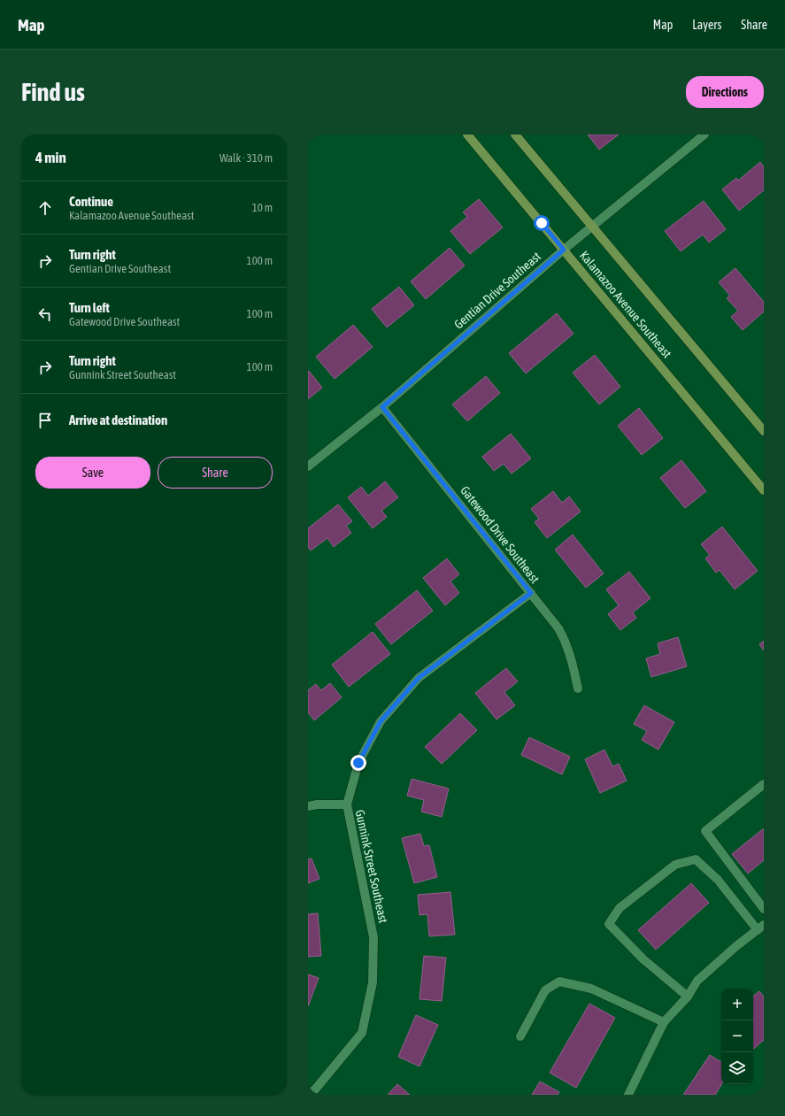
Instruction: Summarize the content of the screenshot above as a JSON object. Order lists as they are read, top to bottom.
{
  "streets": {
    "main road": ["Kalamazoo Avenue Southeast"],
    "street": ["Gentian Drive Southeast", "Gatewood Drive Southeast", "Gunnink Street Southeast"]
  },
  "crossings": [
    ["Gentian Drive Southeast", "Kalamazoo Avenue Southeast"],
    ["Gentian Drive Southeast", "Gatewood Drive Southeast"],
    ["Gatewood Drive Southeast", "Gunnink Street Southeast"]
  ],
  "page": {
    "header": "Map",
    "nav": ["Map", "Layers", "Share"],
    "buttons": [
      "Directions",
      ["Save", "Share"]
    ],
    "title": "Find us",
    "heading": ["4 min", "Walk · 310 m"],
    "list": [
      ["Continue", "Kalamazoo Avenue Southeast", "10 m"],
      ["Turn right", "Gentian Drive Southeast", "100 m"],
      ["Turn left", "Gatewood Drive Southeast", "100 m"],
      ["Turn right", "Gunnink Street Southeast", "100 m"],
      "Arrive at destination"
    ],
    "map_buttons": ["+", "−"]
  }
}
